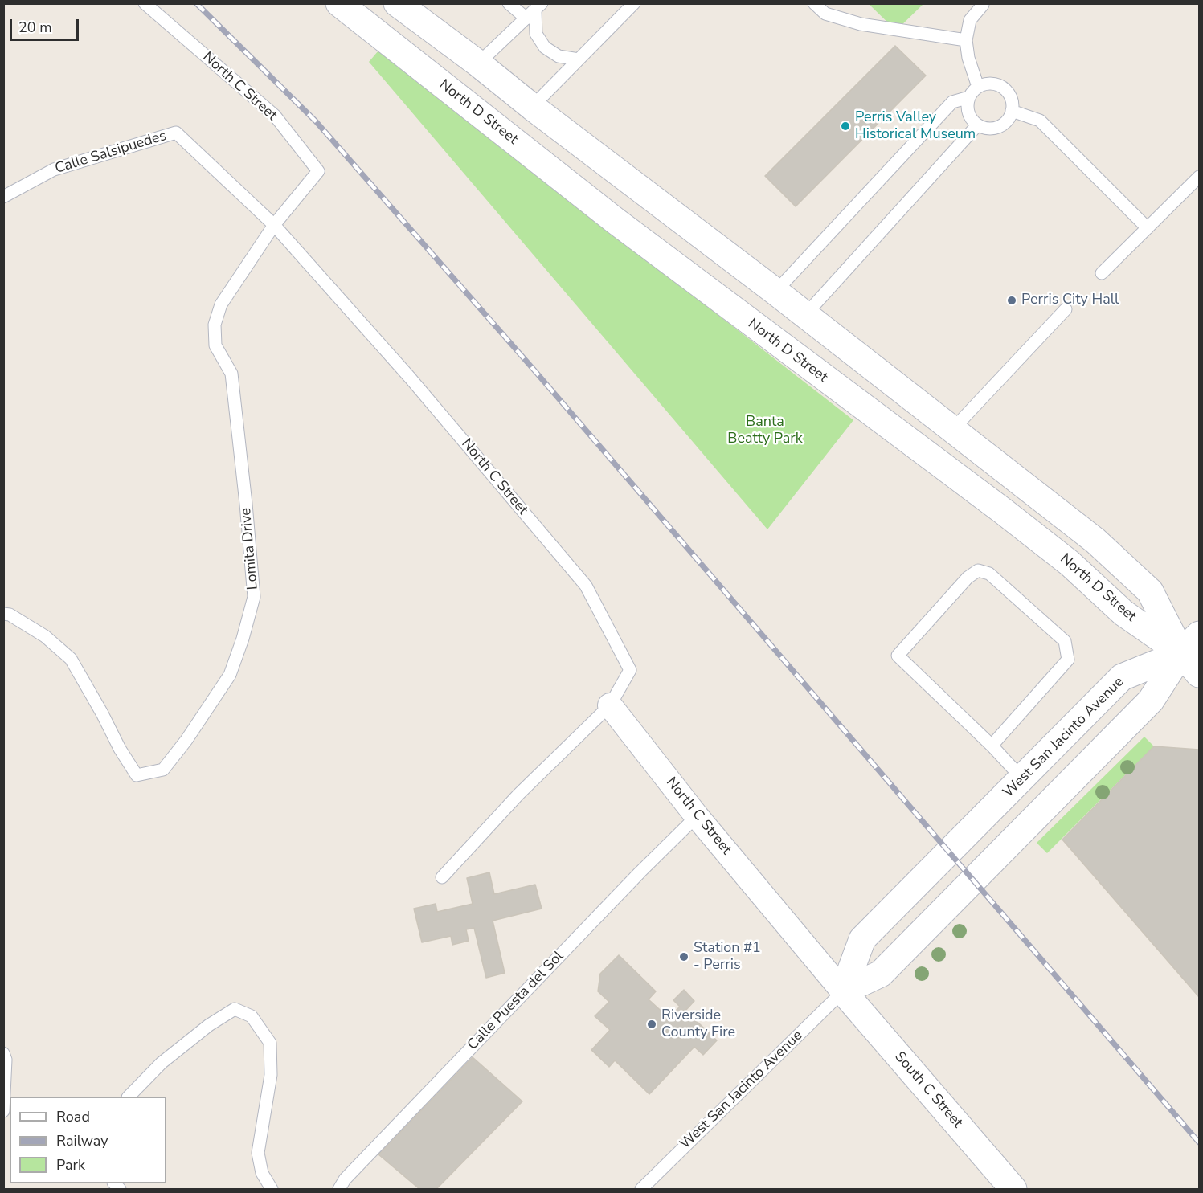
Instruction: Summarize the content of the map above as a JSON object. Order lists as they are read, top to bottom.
{
  "streets": {
    "main road": ["North D Street", "West San Jacinto Avenue", "South C Street"],
    "street": ["North C Street"],
    "lane": ["Calle Salsipuedes", "Lomita Drive", "Calle Puesta del Sol"]
  },
  "crossings": [
    ["North C Street", "Calle Salsipuedes"],
    ["North C Street", "Lomita Drive"],
    ["North C Street", "West San Jacinto Avenue"],
    ["North C Street", "Calle Puesta del Sol"],
    ["North C Street", "South C Street"],
    ["North D Street", "West San Jacinto Avenue"],
    ["Calle Salsipuedes", "Lomita Drive"],
    ["West San Jacinto Avenue", "South C Street"]
  ],
  "parks": ["Banta Beatty Park"],
  "places": [
    "Perris Valley Historical Museum",
    "Perris City Hall",
    "Station #1 - Perris",
    "Riverside County Fire"
  ],
  "legend": ["Road", "Railway", "Park"],
  "scale_bar": "20 m"
}
